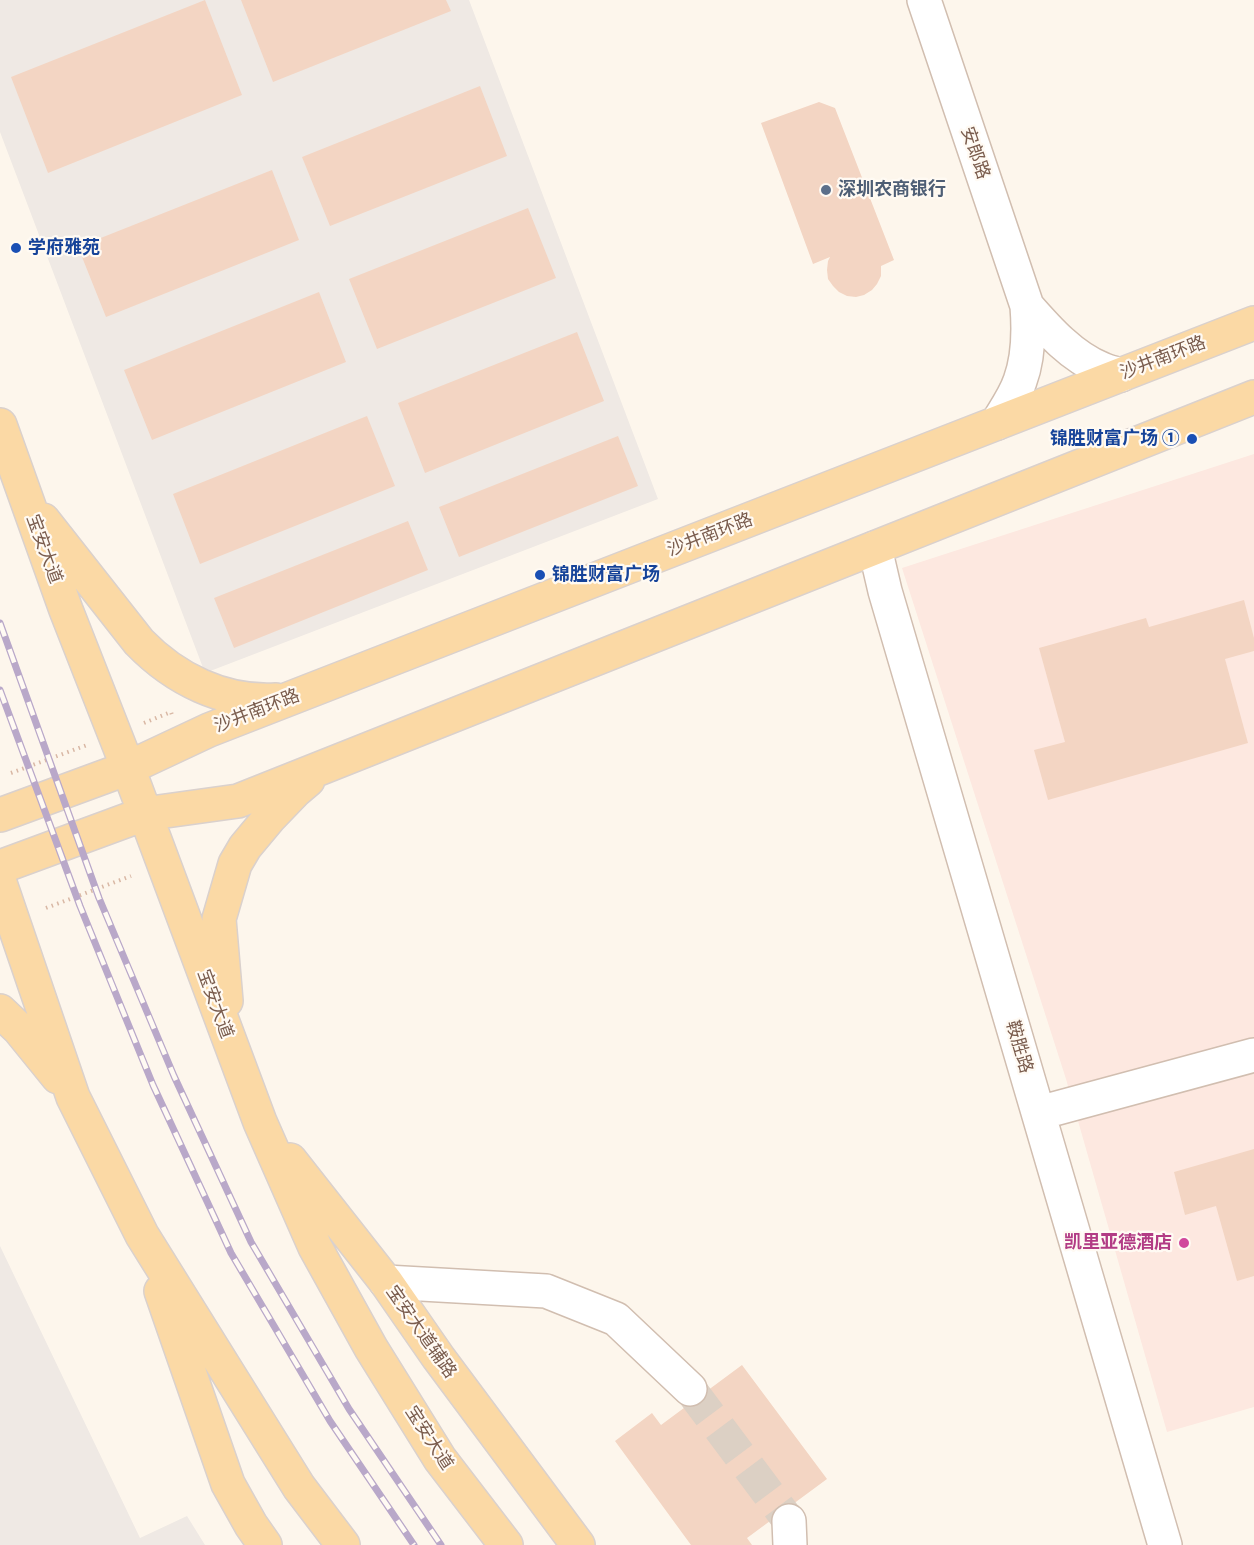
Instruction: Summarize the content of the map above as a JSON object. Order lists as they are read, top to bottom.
{
  "streets": {
    "main road": ["沙井南环路", "宝安大道", "宝安大道辅路"],
    "street": ["安郎路", "鞍胜路"]
  },
  "crossings": [
    ["安郎路", "沙井南环路"],
    ["沙井南环路", "宝安大道"],
    ["宝安大道", "宝安大道辅路"]
  ],
  "places": [
    "深圳农商银行",
    "学府雅苑",
    "锦胜财富广场 ①",
    "锦胜财富广场",
    "凯里亚德酒店"
  ]
}
